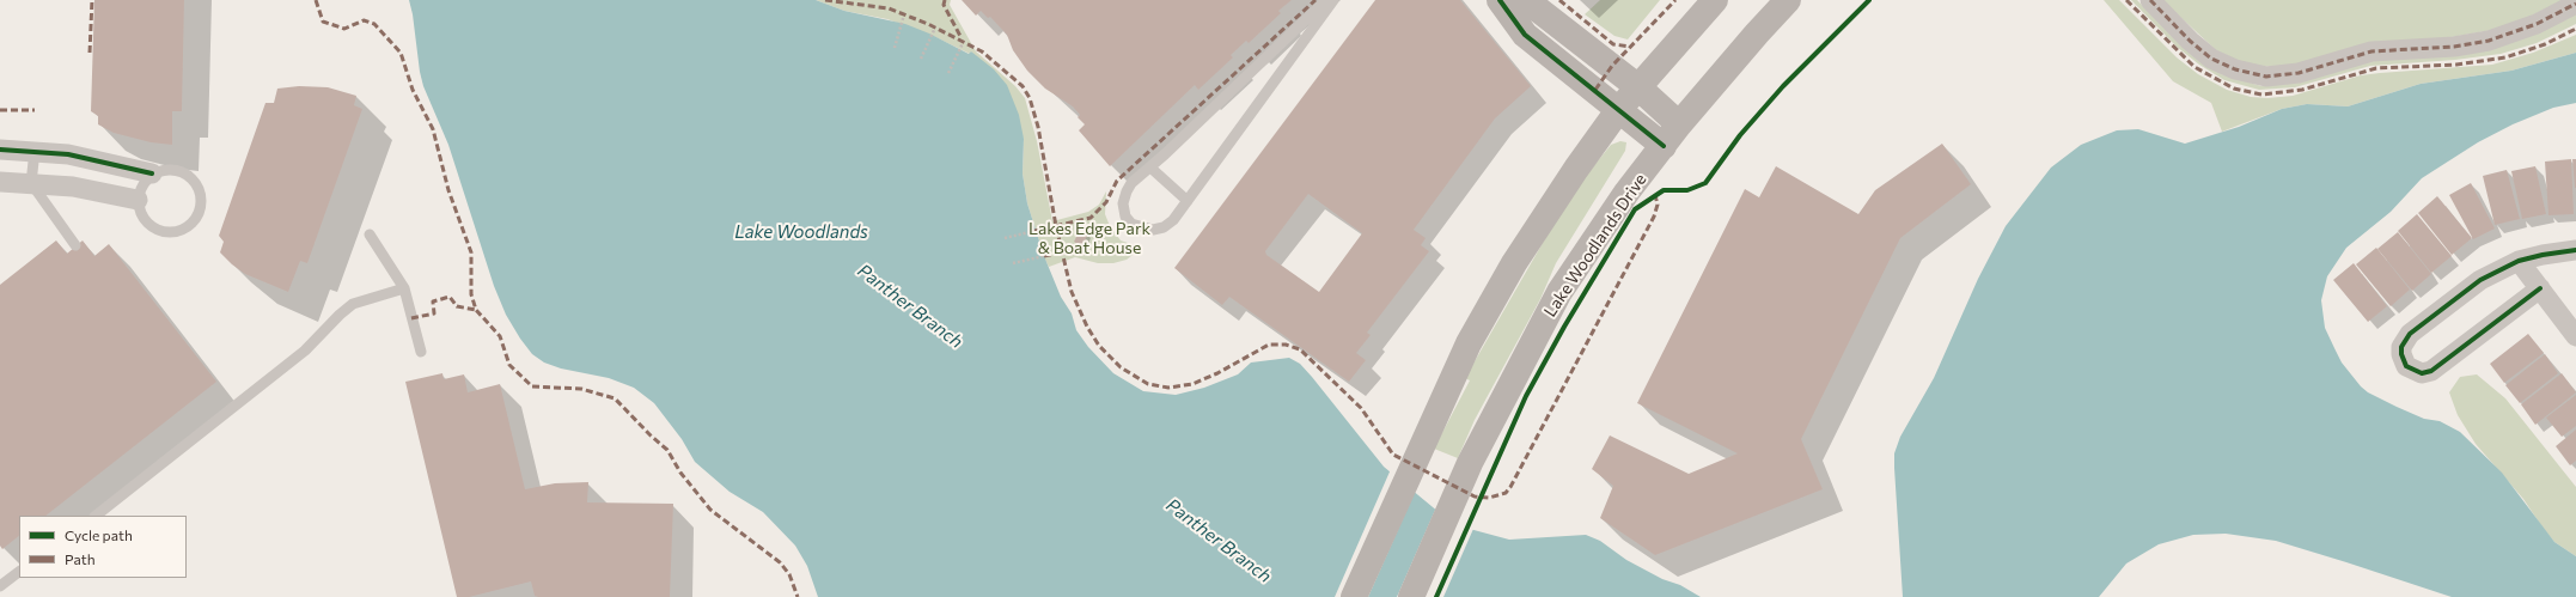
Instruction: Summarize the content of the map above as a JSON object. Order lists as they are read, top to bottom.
{
  "streets": {
    "main road": ["Lake Woodlands Drive"]
  },
  "water": ["Lake Woodlands", "Panther Branch"],
  "parks": ["Lakes Edge Park & Boat House"],
  "legend": ["Cycle path", "Path"]
}
